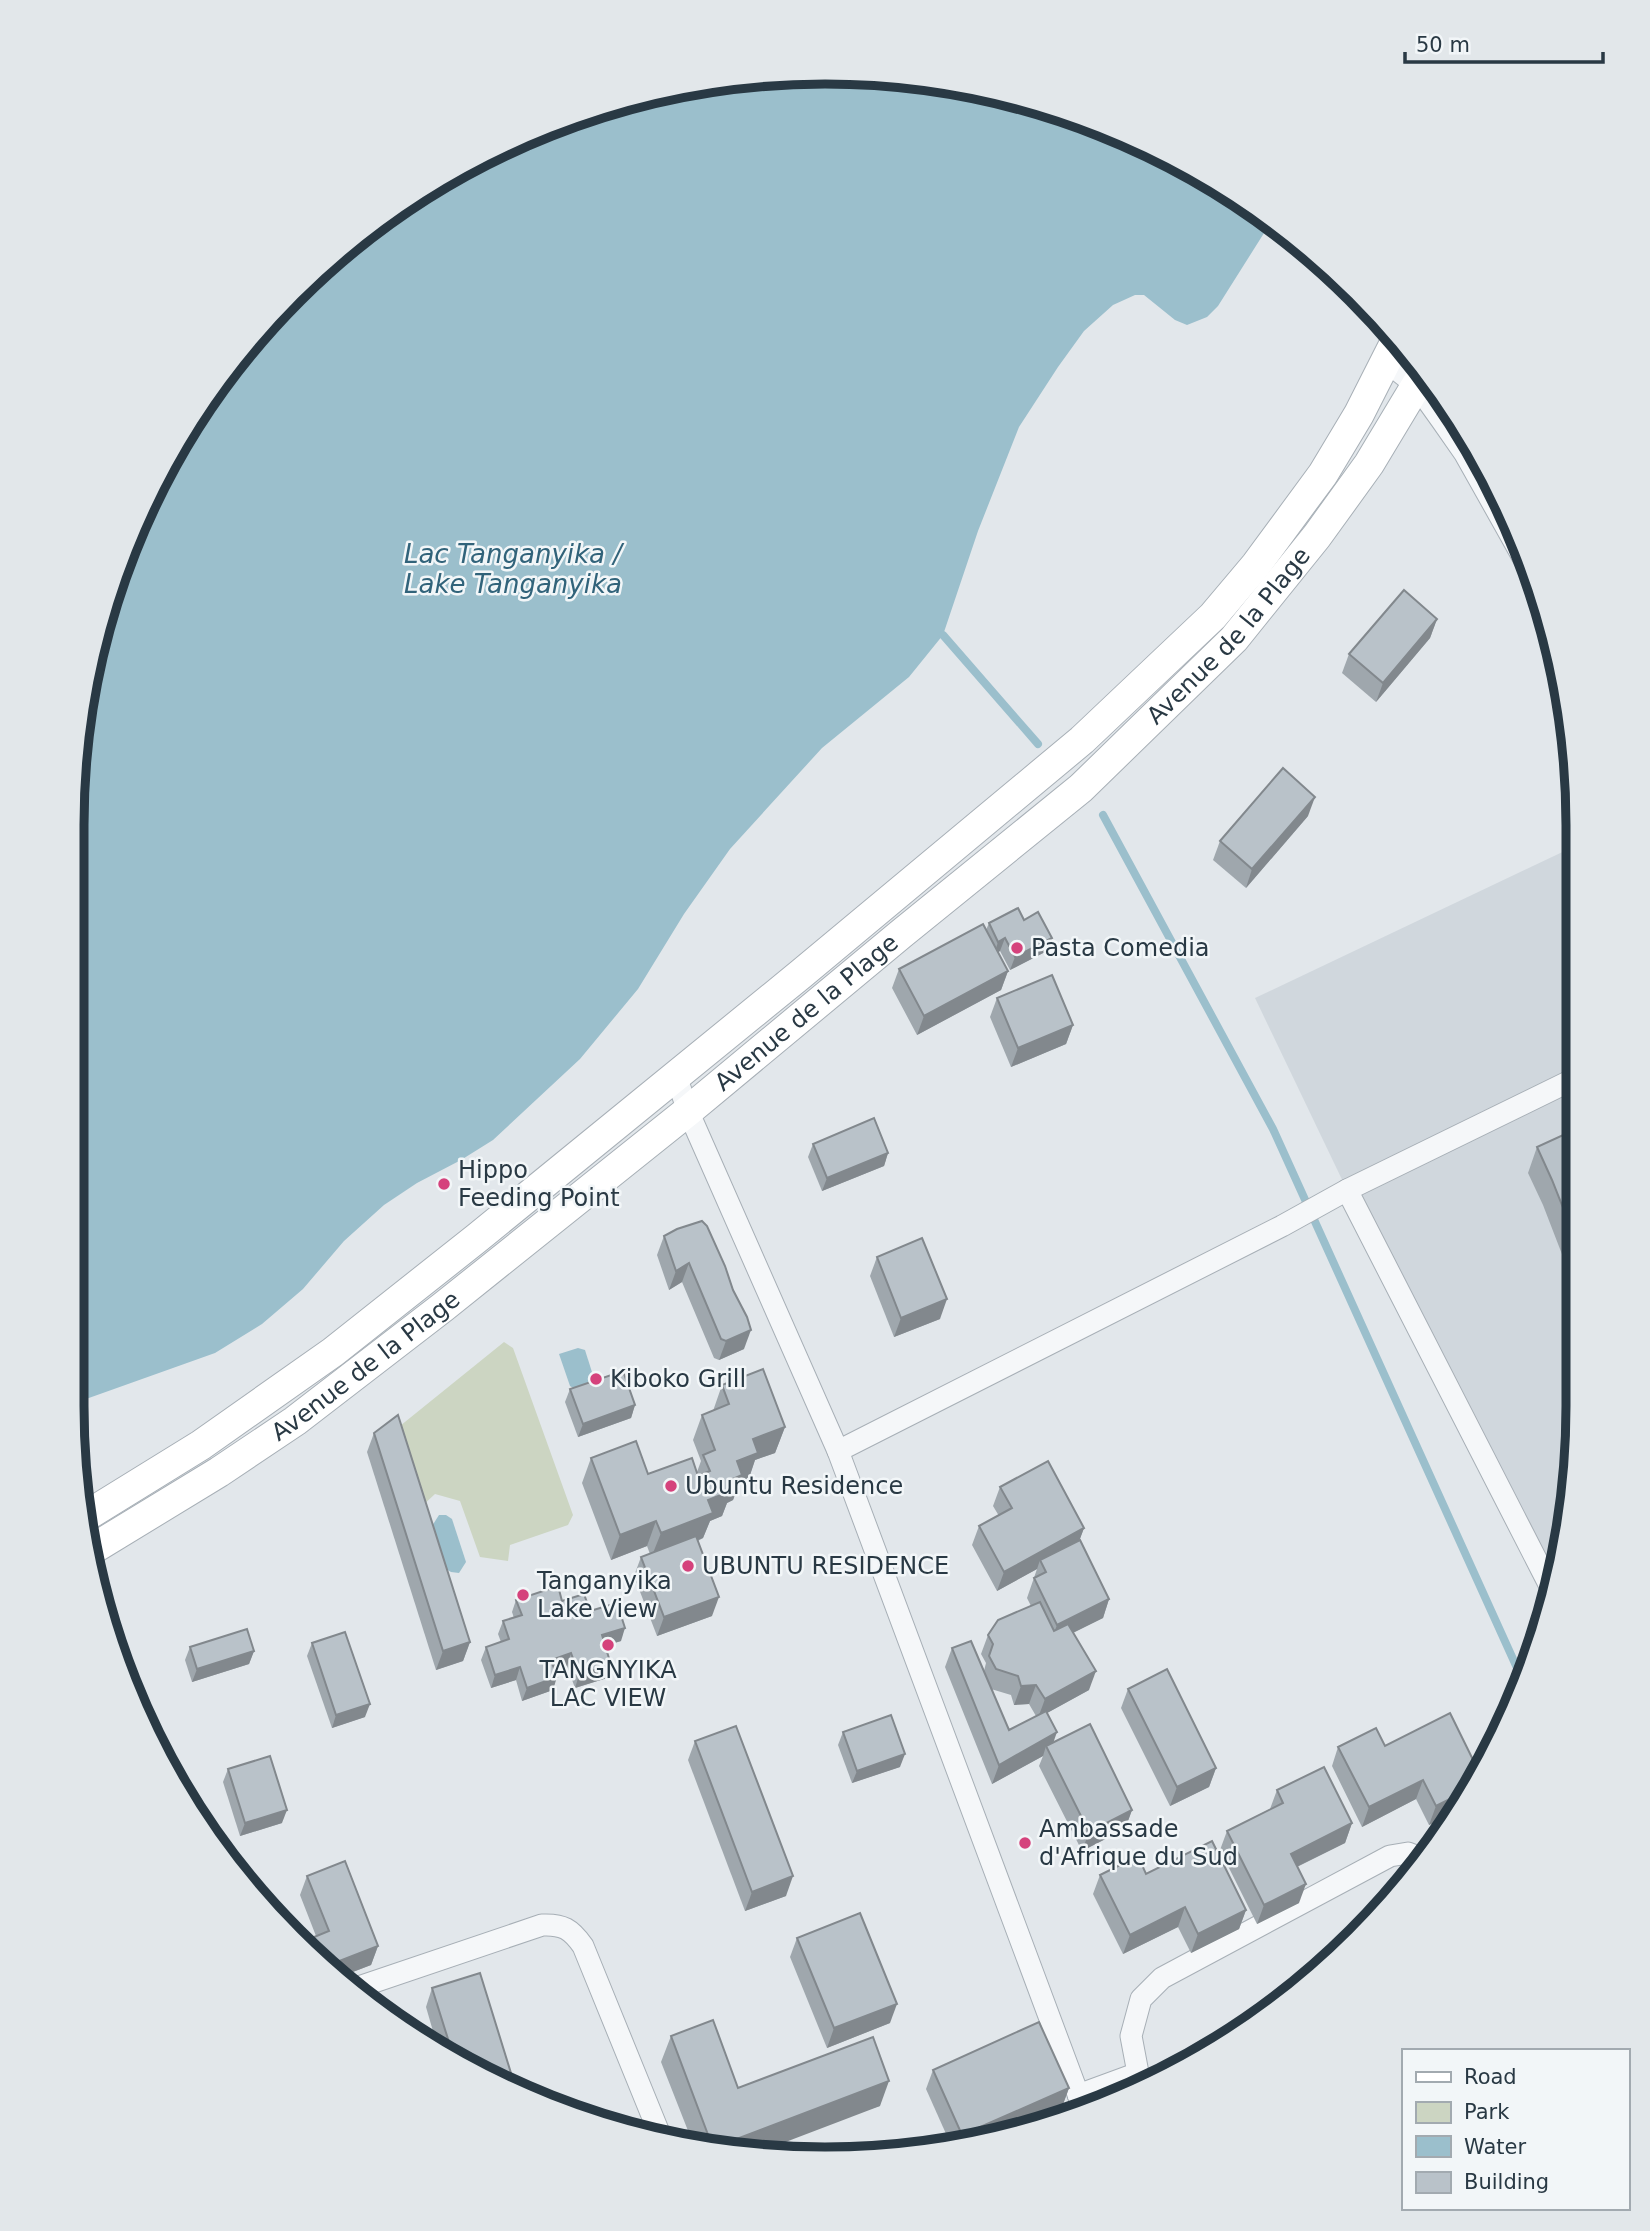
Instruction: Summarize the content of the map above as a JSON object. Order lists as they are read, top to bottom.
{
  "streets": {
    "main road": ["Avenue de la Plage"]
  },
  "water": ["Lac Tanganyika / Lake Tanganyika"],
  "places": [
    "Pasta Comedia",
    "Hippo Feeding Point",
    "Kiboko Grill",
    "Ubuntu Residence",
    "UBUNTU RESIDENCE",
    "Tanganyika Lake View",
    "TANGNYIKA LAC VIEW",
    "Ambassade d'Afrique du Sud"
  ],
  "legend": [
    "Road",
    "Park",
    "Water",
    "Building"
  ],
  "scale_bar": "50 m"
}
